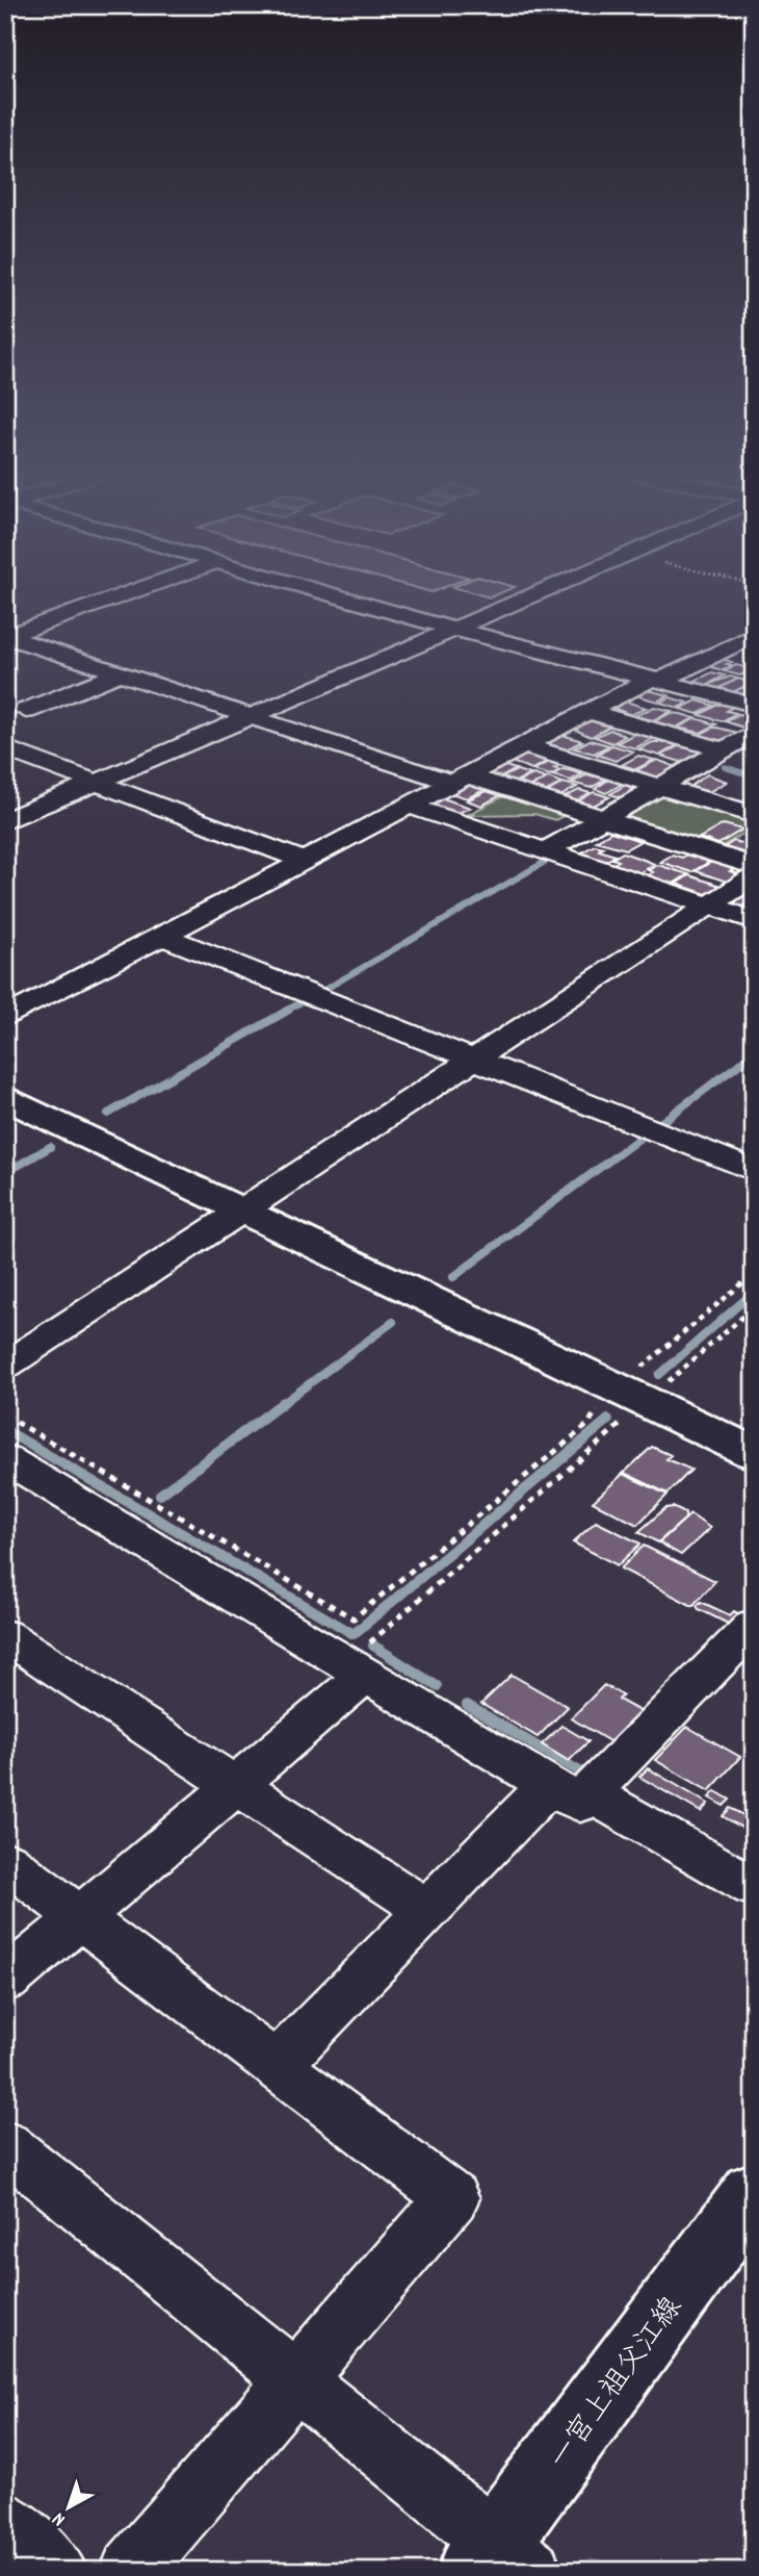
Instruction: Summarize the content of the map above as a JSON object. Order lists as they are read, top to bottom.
{
  "streets": {
    "street": ["一宮上祖父江線"]
  },
  "north": "bottom left"
}
